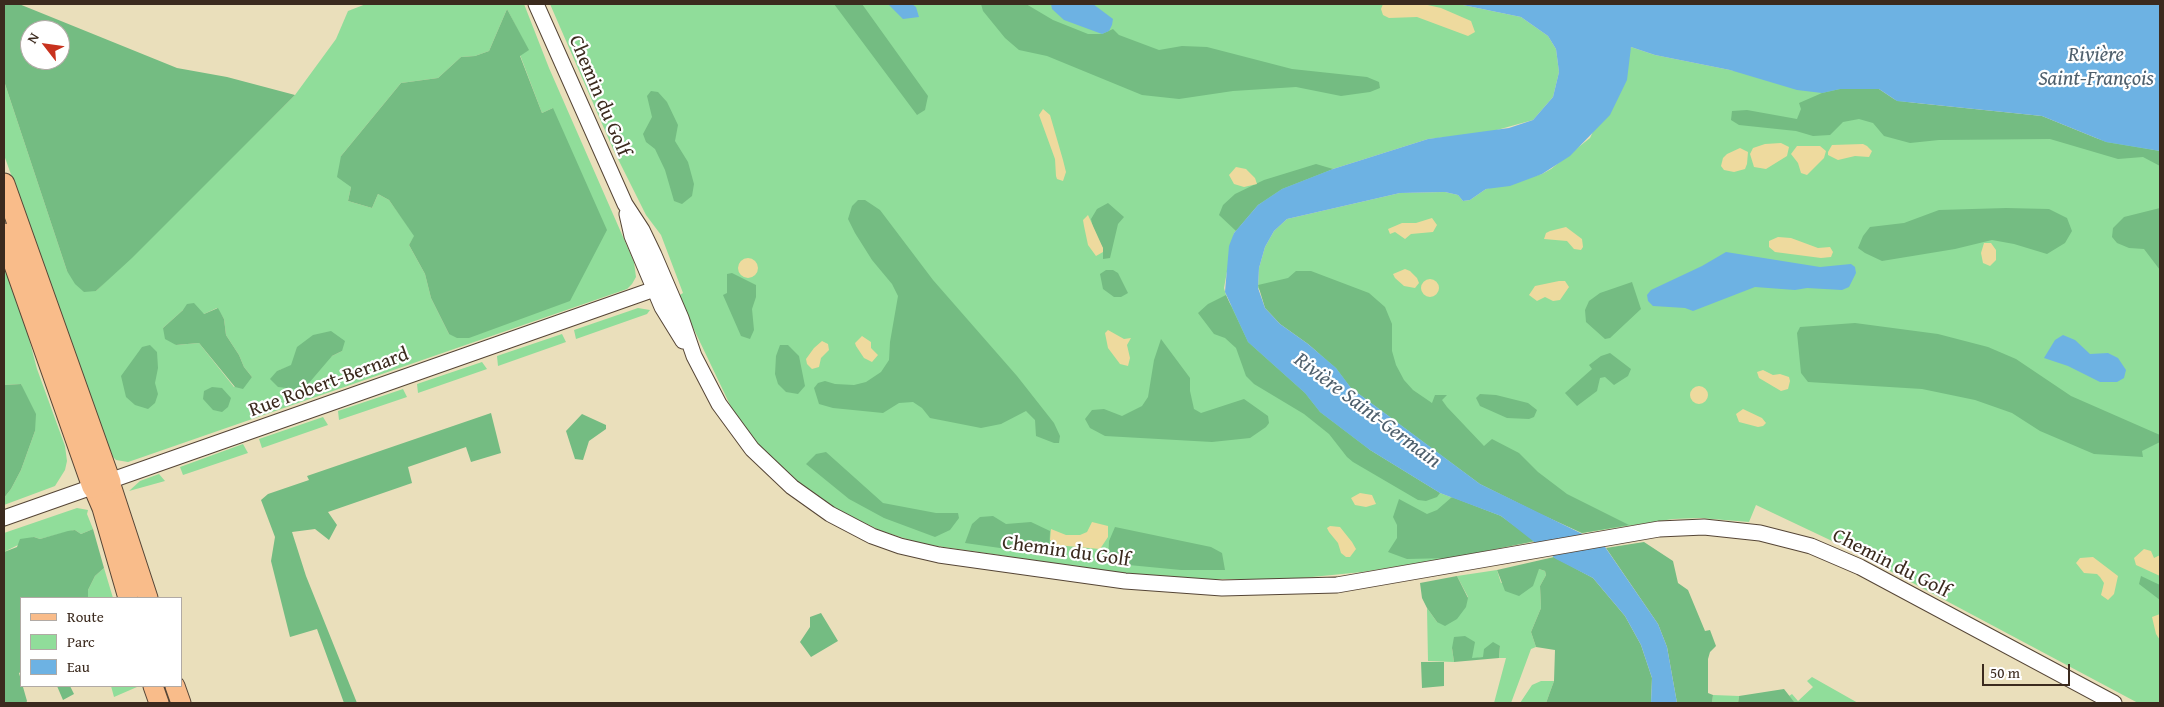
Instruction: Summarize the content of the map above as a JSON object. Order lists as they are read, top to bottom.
{
  "streets": {
    "street": ["Chemin du Golf", "Rue Robert-Bernard"]
  },
  "crossings": [
    ["Chemin du Golf", "Rue Robert-Bernard"]
  ],
  "water": ["Rivière Saint-François", "Rivière Saint-Germain"],
  "legend": ["Route", "Parc", "Eau"],
  "scale_bar": "50 m",
  "north": "top left"
}
